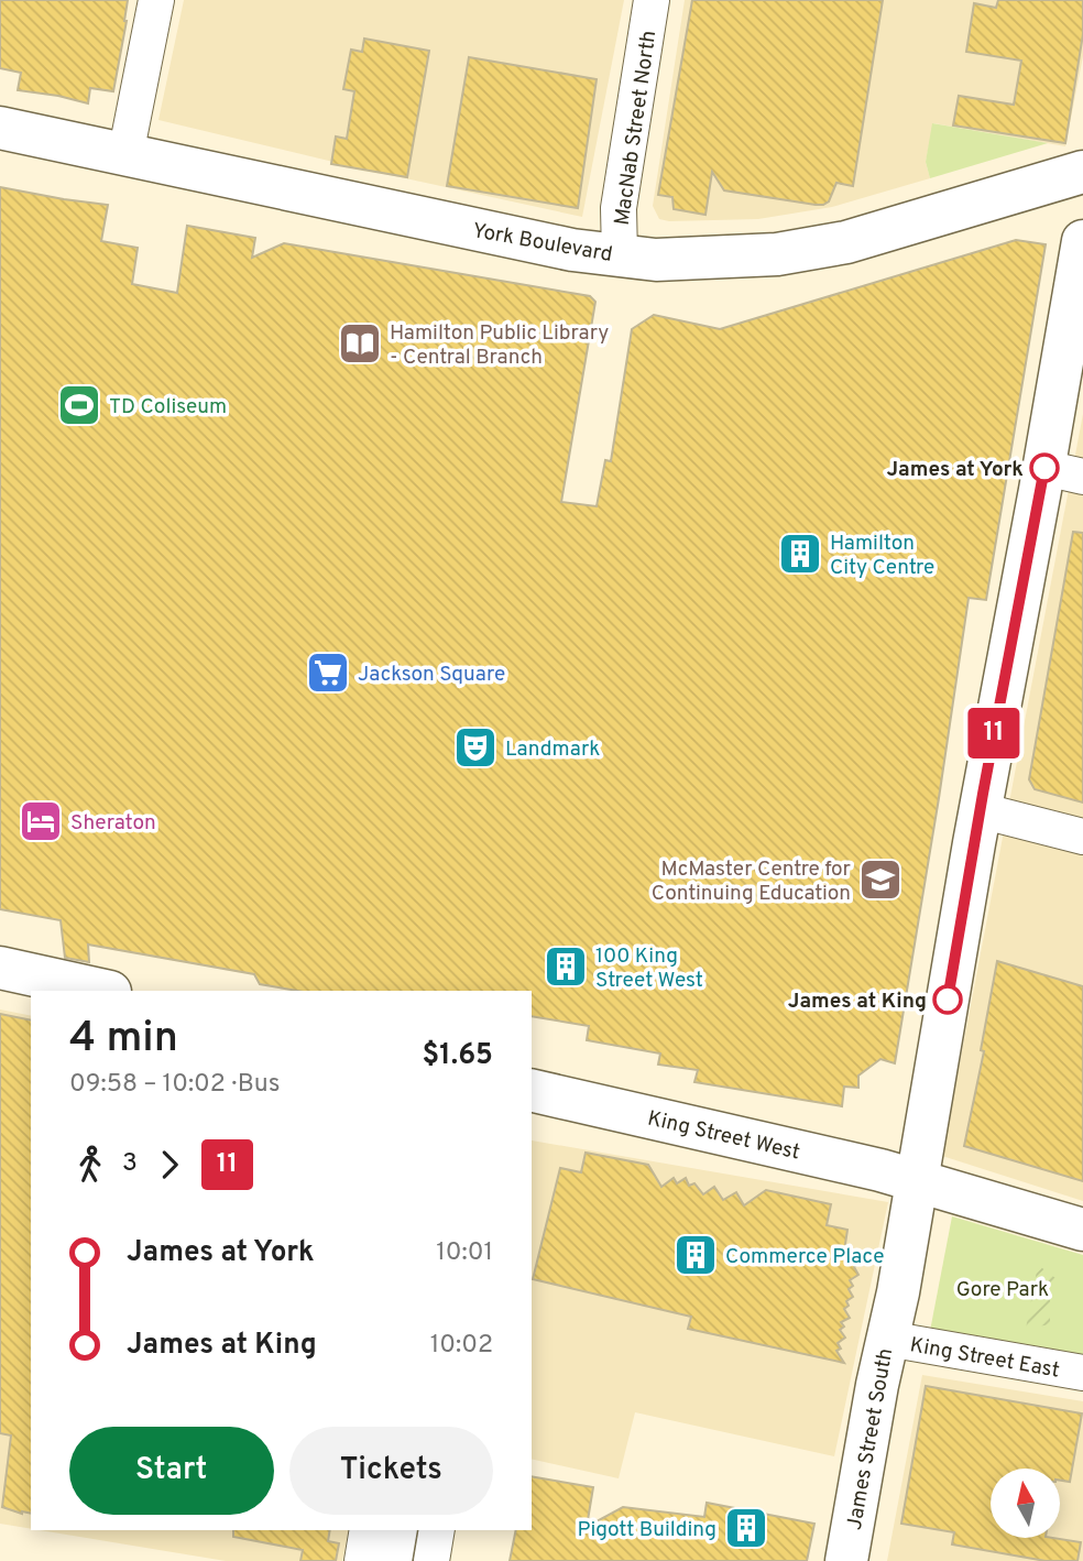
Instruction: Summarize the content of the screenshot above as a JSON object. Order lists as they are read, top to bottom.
{
  "streets": {
    "main road": ["York Boulevard", "King Street West", "James Street South"],
    "street": ["MacNab Street North", "King Street East"]
  },
  "crossings": [
    ["MacNab Street North", "York Boulevard"],
    ["King Street West", "James Street South"],
    ["King Street East", "James Street South"]
  ],
  "parks": ["Gore Park"],
  "places": {
    "library": ["Hamilton Public Library - Central Branch"],
    "sports": ["TD Coliseum"],
    "other": ["James at York", "James at King"],
    "building": [
      "Hamilton City Centre",
      "100 King Street West",
      "Commerce Place",
      "Pigott Building"
    ],
    "supermarket": ["Jackson Square"],
    "theatre": ["Landmark"],
    "hotel": ["Sheraton"],
    "school or university": ["McMaster Centre for Continuing Education"]
  },
  "lines": ["bus line 11"],
  "north": "top",
  "page": {
    "on_map": "11",
    "heading": ["4 min", "09:58 – 10:02 · Bus", "$1.65"],
    "legs": ["3", "11"],
    "list": [
      {
        "name": "James at York",
        "value": "10:01"
      },
      {
        "name": "James at King",
        "value": "10:02"
      }
    ],
    "buttons": ["Start", "Tickets"]
  }
}
